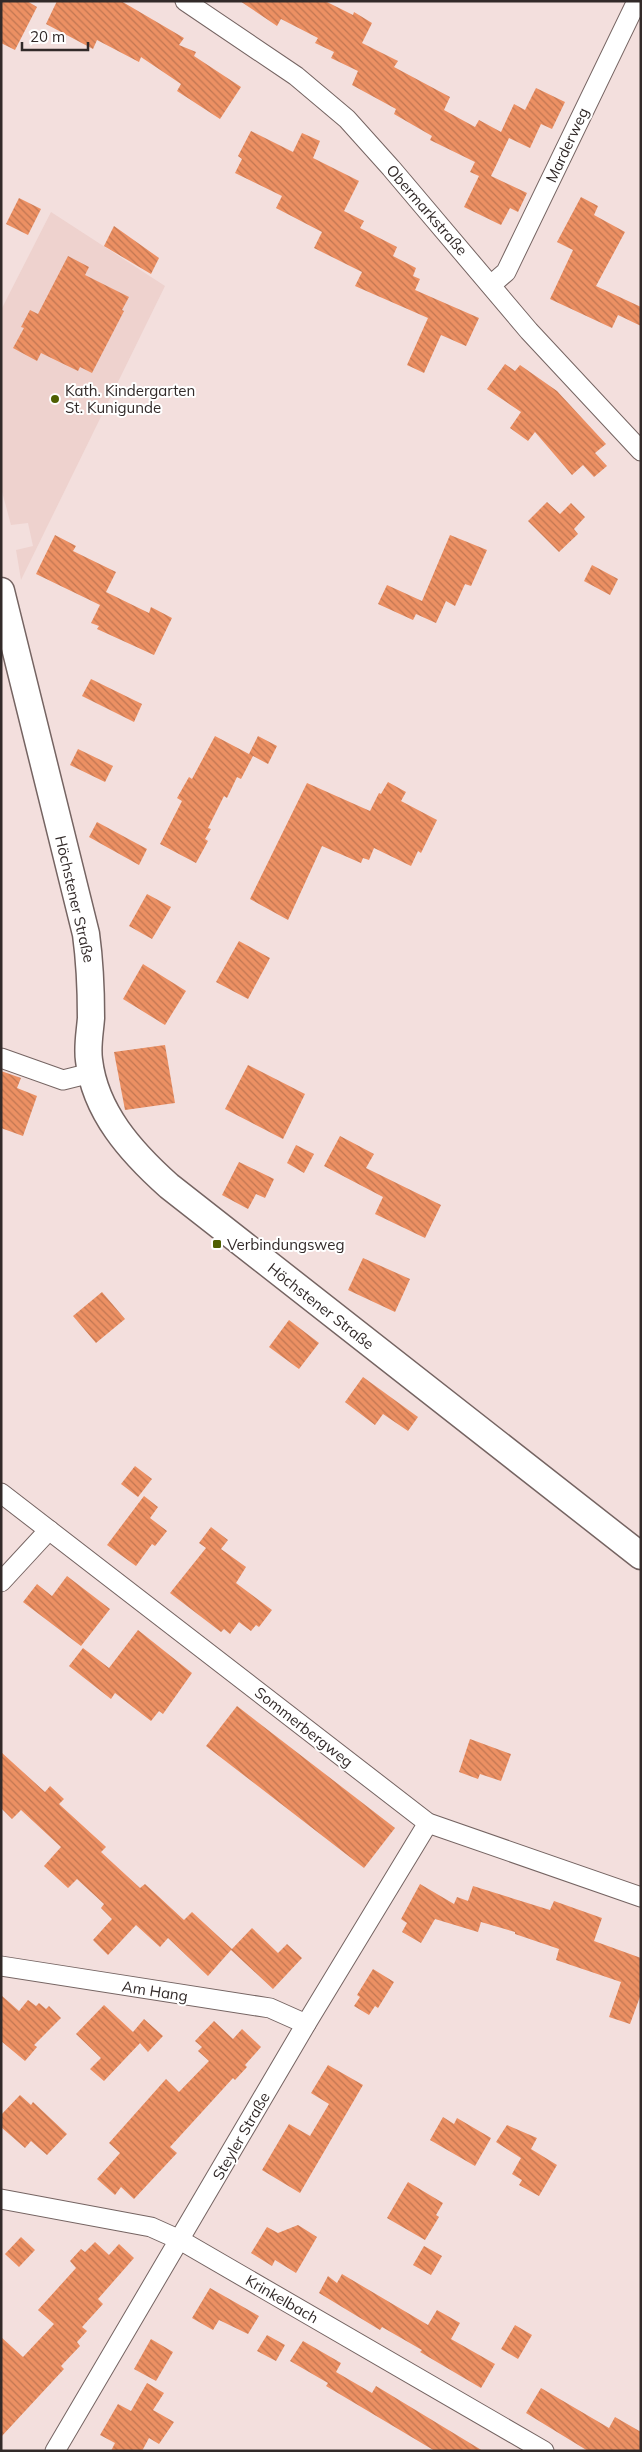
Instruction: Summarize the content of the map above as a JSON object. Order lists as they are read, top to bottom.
{
  "streets": {
    "main road": ["Höchstener Straße"],
    "street": [
      "Marderweg",
      "Obermarkstraße",
      "Sommerbergweg",
      "Am Hang",
      "Steyler Straße",
      "Krinkelbach"
    ]
  },
  "crossings": [
    ["Marderweg", "Obermarkstraße"],
    ["Sommerbergweg", "Steyler Straße"],
    ["Am Hang", "Steyler Straße"],
    ["Steyler Straße", "Krinkelbach"]
  ],
  "places": {
    "other": ["Kath. Kindergarten St. Kunigunde"],
    "transit": ["Verbindungsweg"]
  },
  "scale_bar": "20 m"
}
